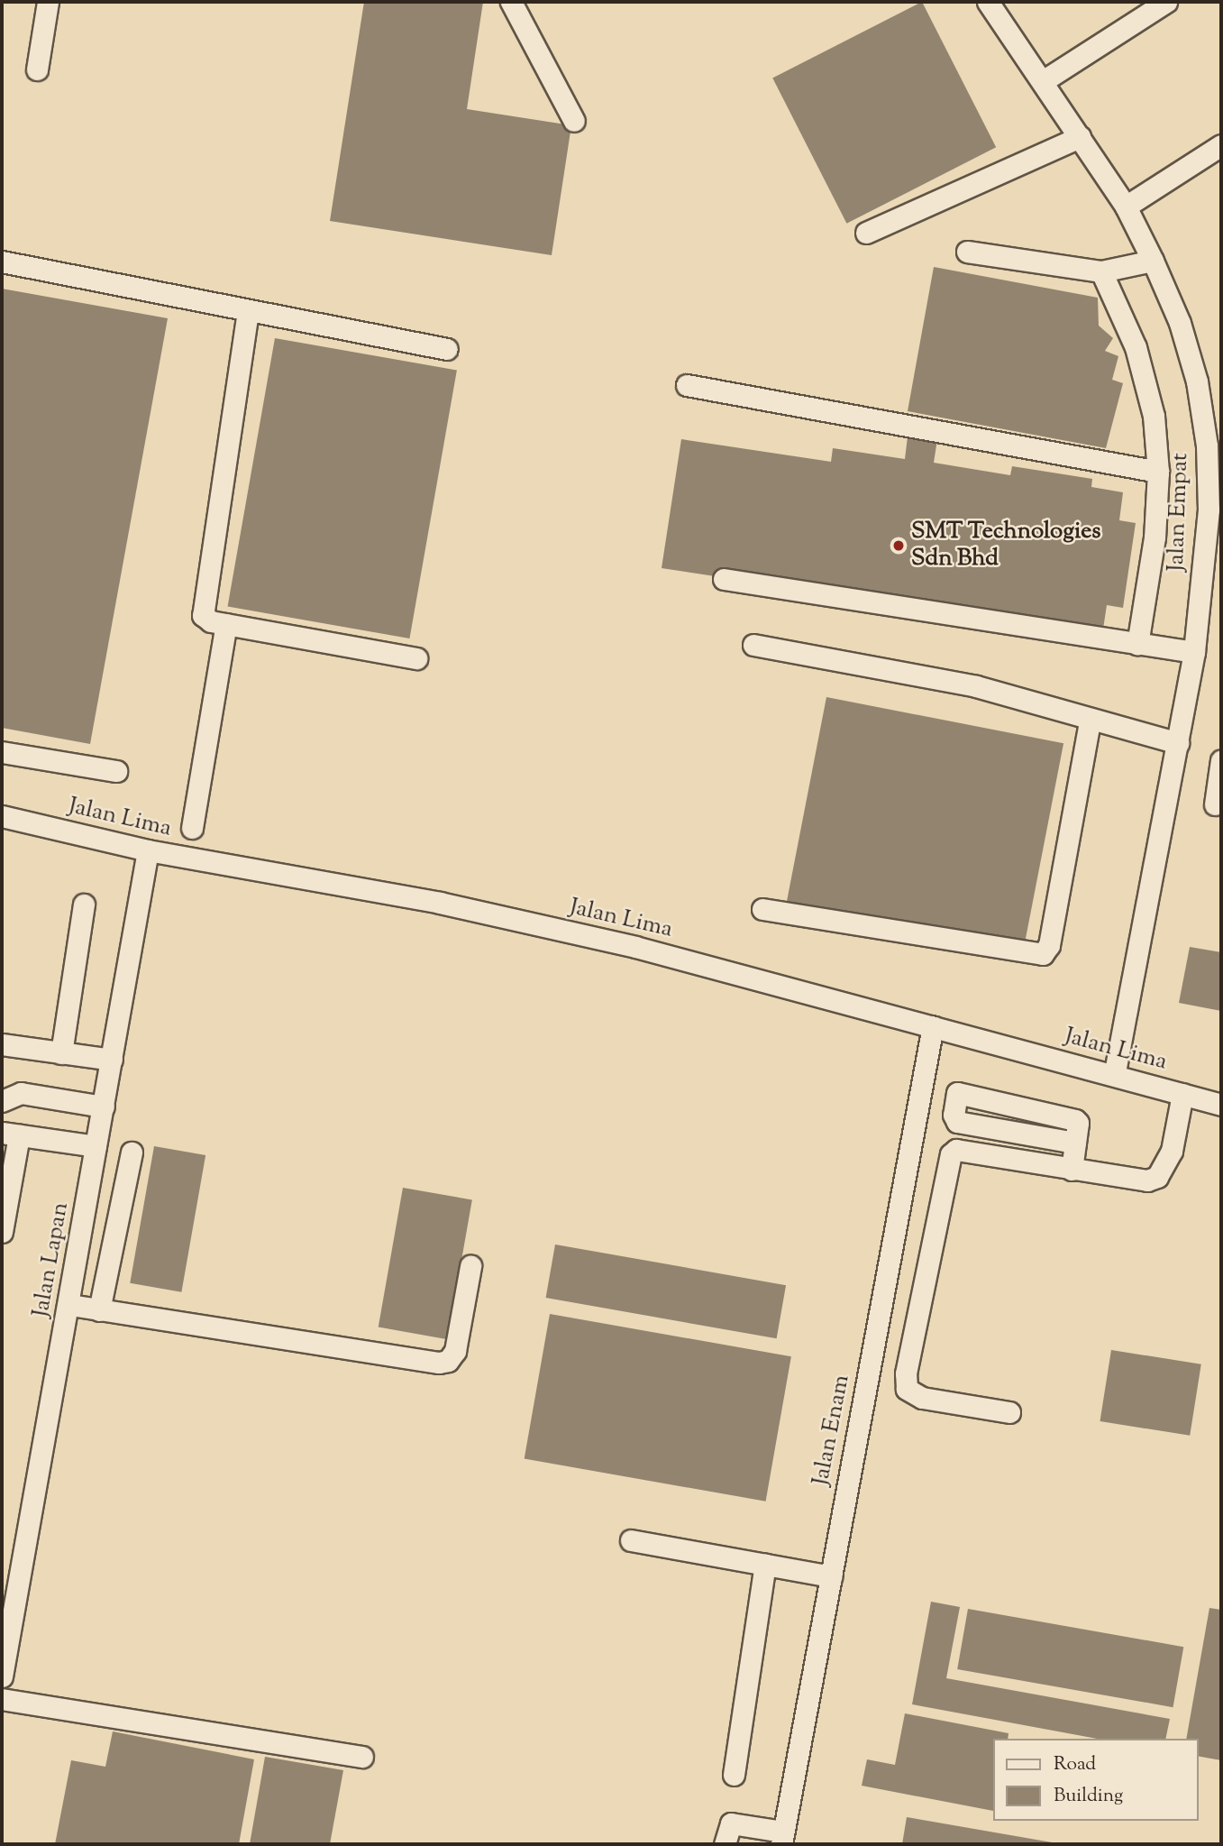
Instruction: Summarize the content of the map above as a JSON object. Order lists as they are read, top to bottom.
{
  "streets": {
    "street": [
      "Jalan Empat",
      "Jalan Lima",
      "Jalan Lapan",
      "Jalan Enam"
    ]
  },
  "crossings": [
    ["Jalan Empat", "Jalan Lima"],
    ["Jalan Lima", "Jalan Lapan"],
    ["Jalan Lima", "Jalan Enam"]
  ],
  "places": ["SMT Technologies Sdn Bhd"],
  "legend": ["Road", "Building"]
}
